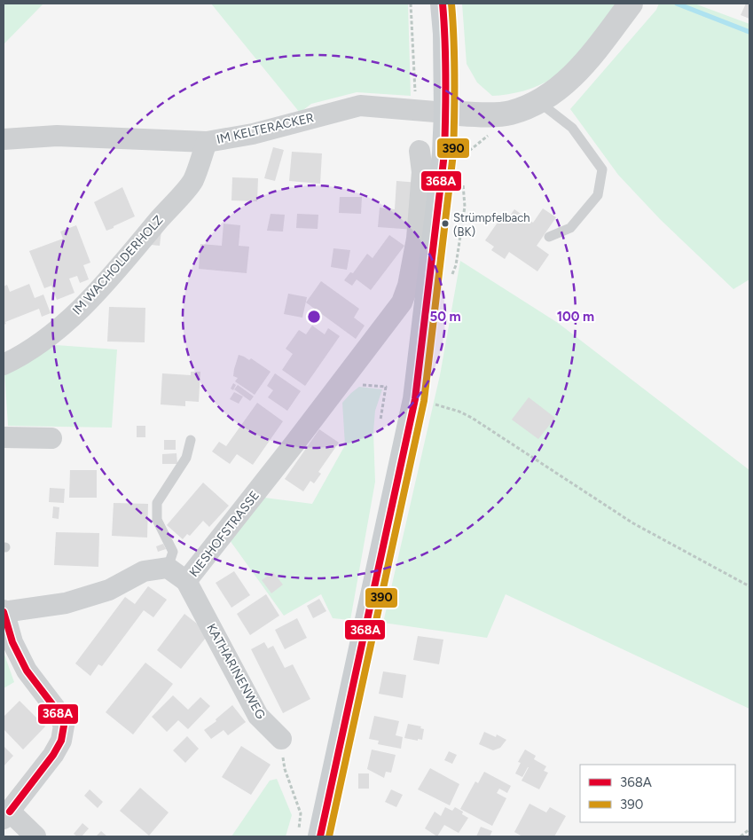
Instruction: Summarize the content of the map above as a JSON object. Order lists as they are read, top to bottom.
{
  "streets": {
    "street": [
      "IM KELTERACKER",
      "IM WACHOLDERHOLZ",
      "KIESHOFSTRASSE",
      "KATHARINENWEG"
    ]
  },
  "crossings": [
    ["IM KELTERACKER", "IM WACHOLDERHOLZ"],
    ["KIESHOFSTRASSE", "KATHARINENWEG"]
  ],
  "places": ["Strümpfelbach (BK)"],
  "lines": ["transit line 368A", "transit line 390"],
  "legend": ["368A", "390"],
  "rings": ["50 m", "100 m"]
}
